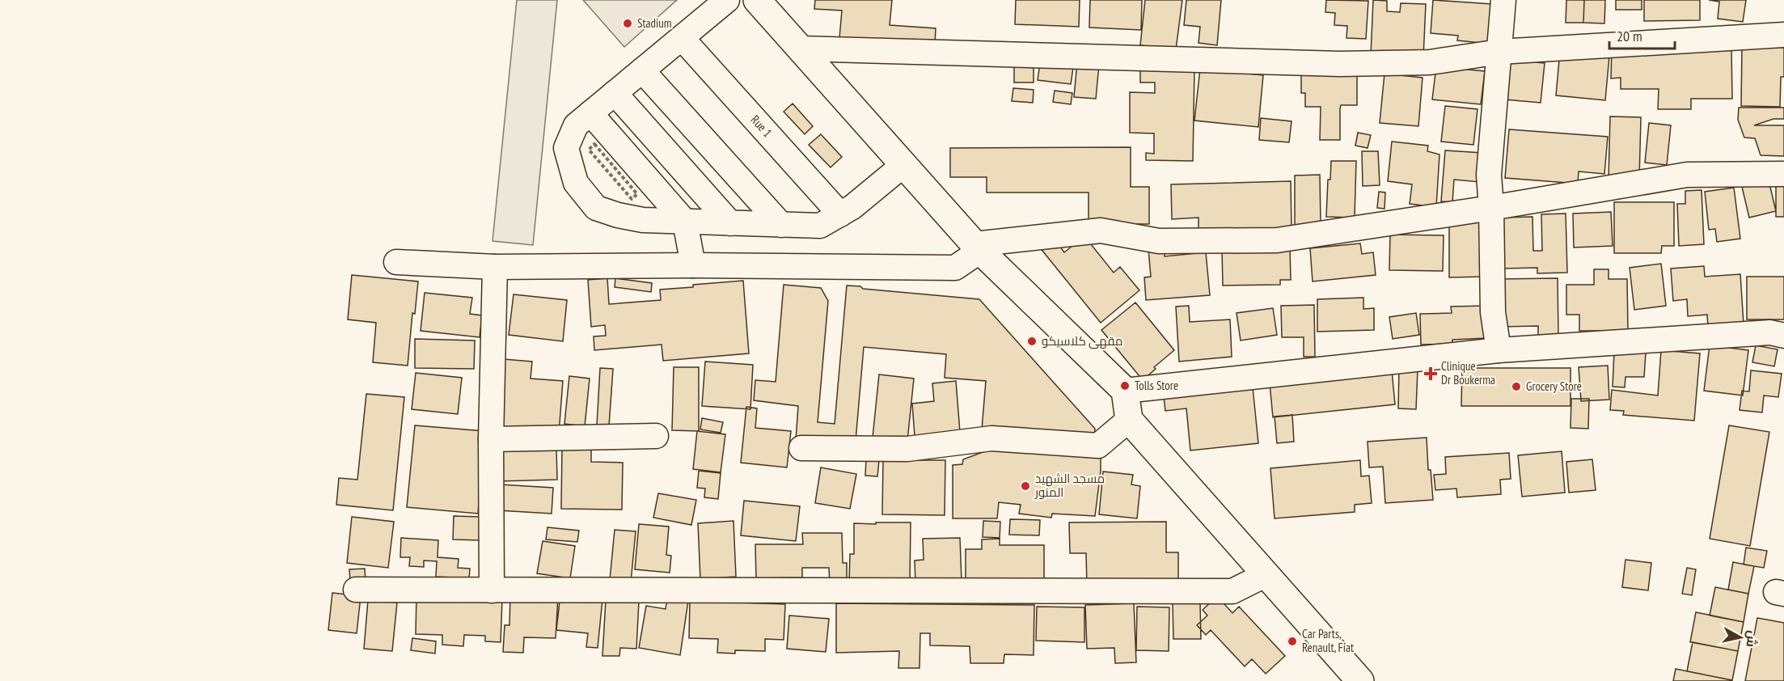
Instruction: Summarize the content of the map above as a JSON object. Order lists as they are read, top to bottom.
{
  "streets": {
    "street": ["Rue 1"]
  },
  "places": {
    "other": [
      "Stadium",
      "مقهى كلاسيكو",
      "Tolls Store",
      "Grocery Store",
      "مسجد الشهيد المنور",
      "Car Parts, Renault, Fiat"
    ],
    "health": ["Clinique Dr Boukerma"]
  },
  "scale_bar": "20 m",
  "north": "right"
}
